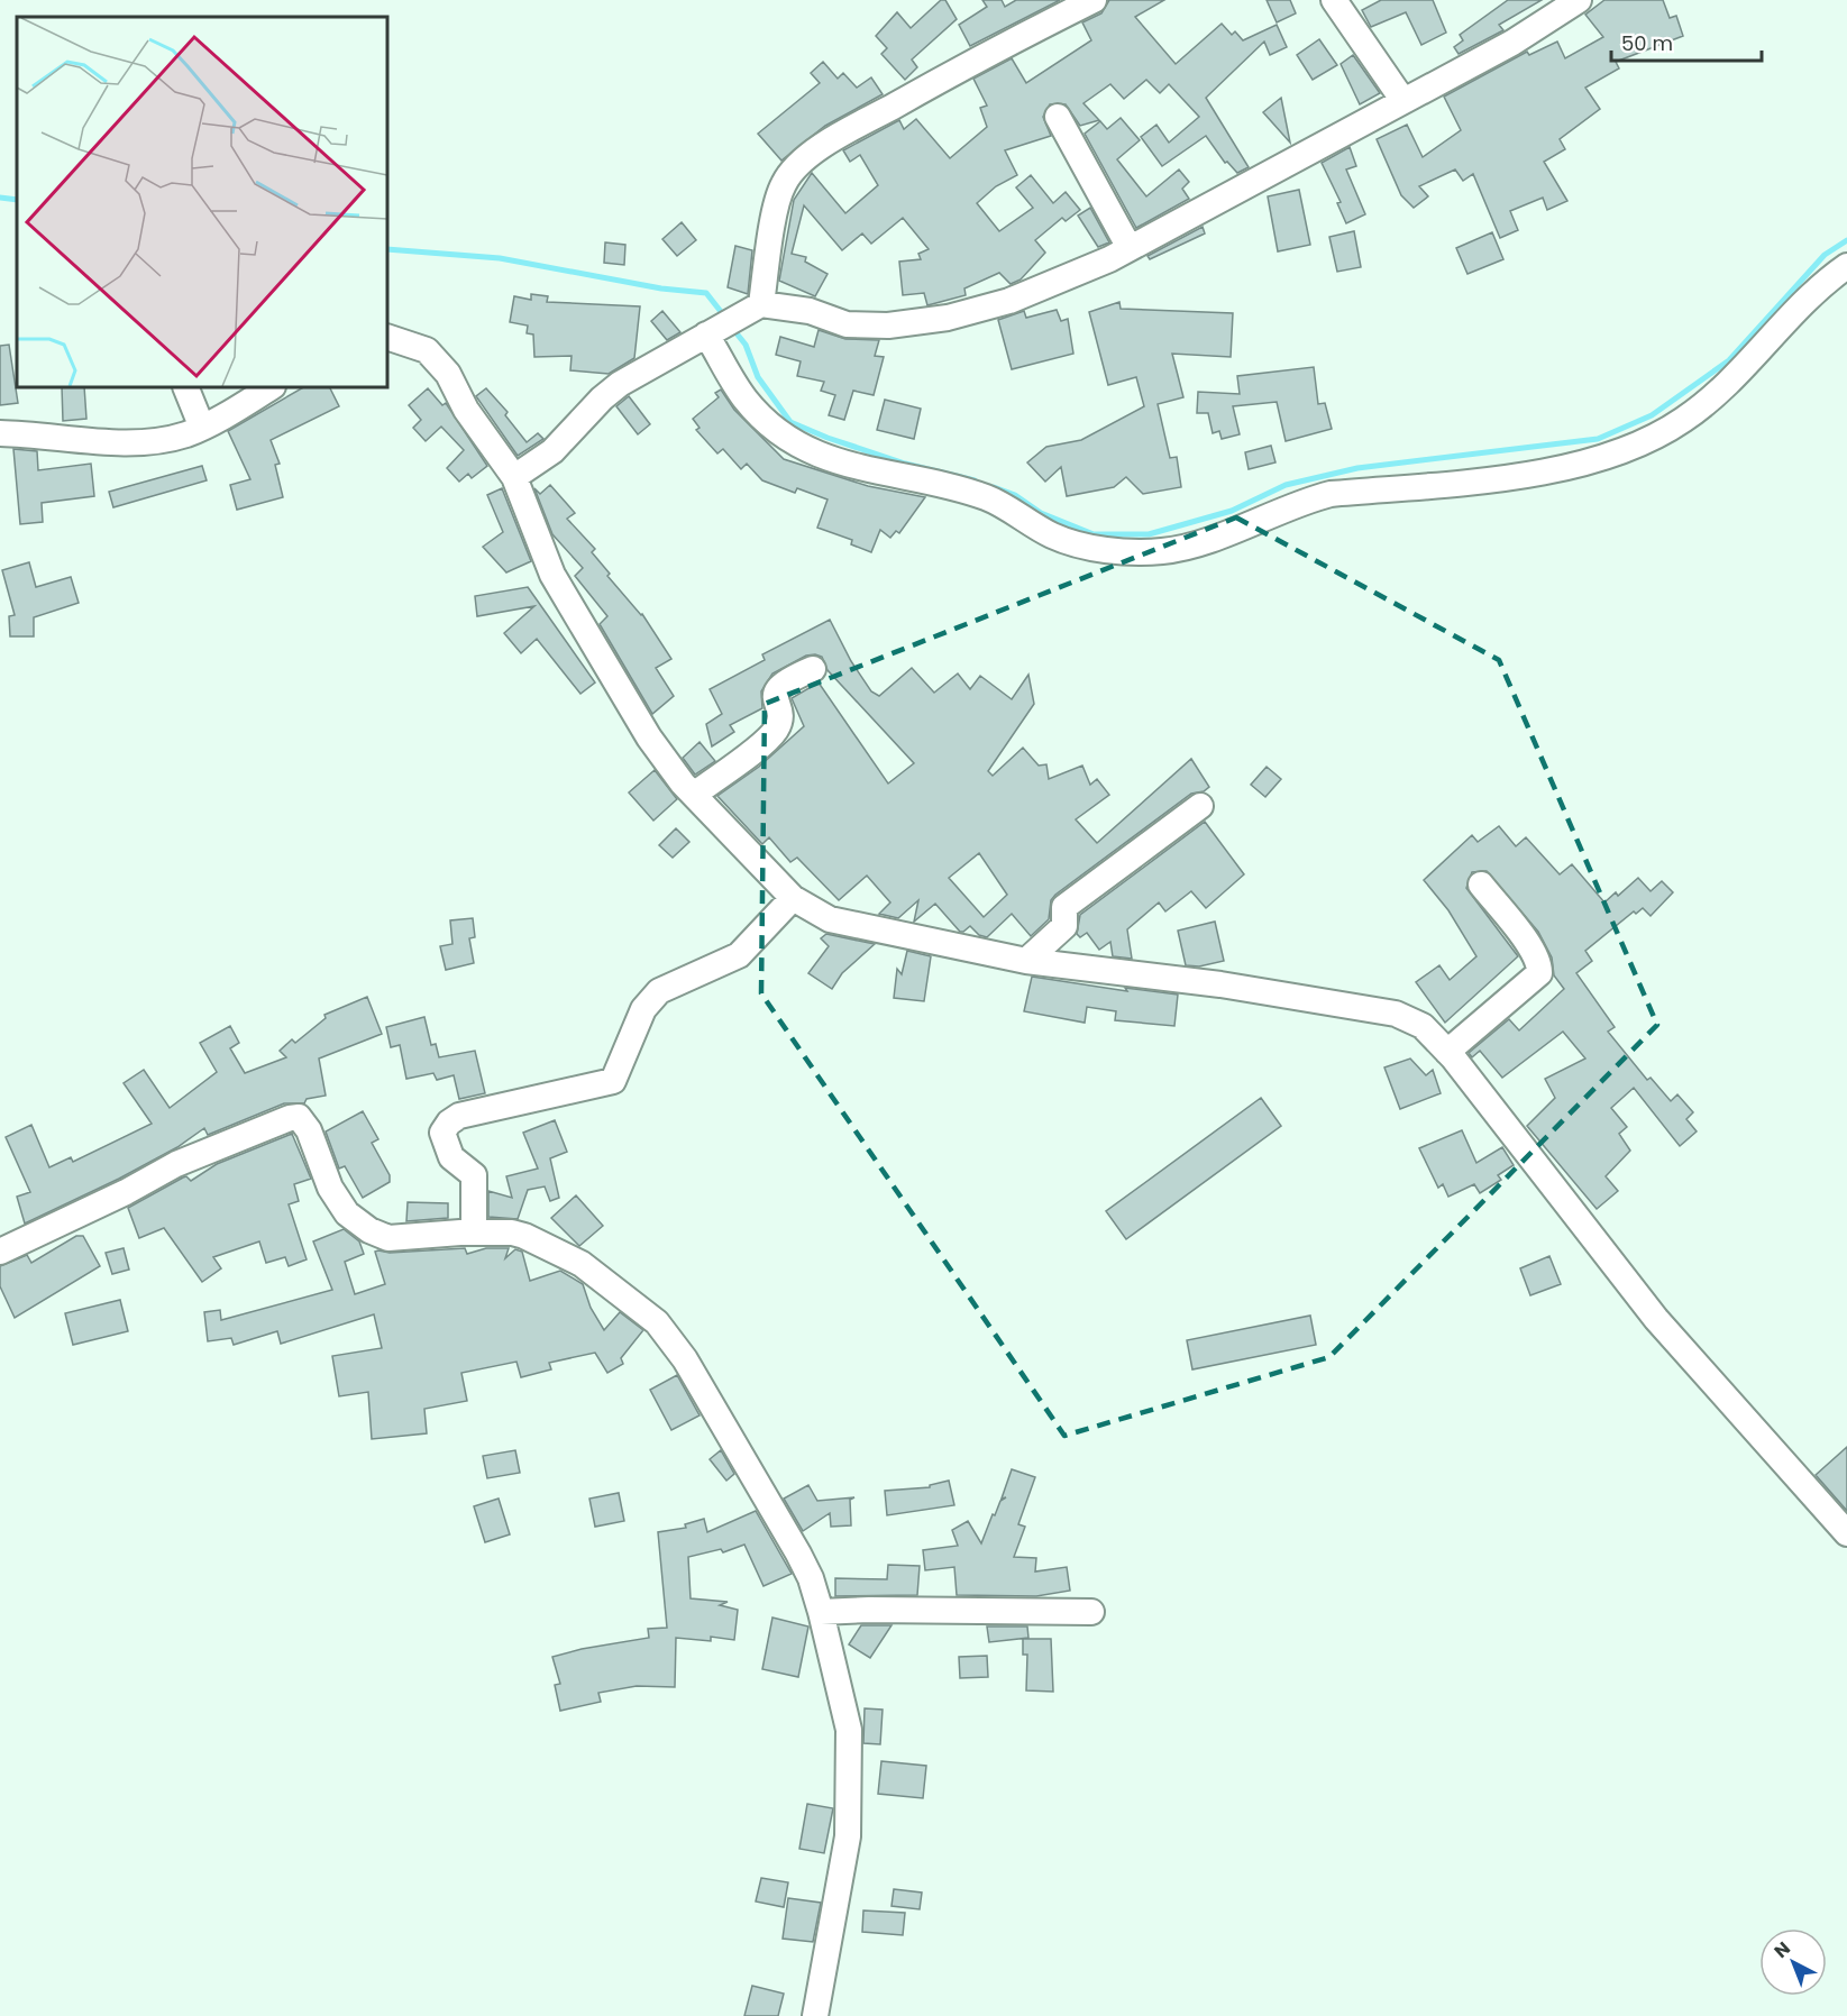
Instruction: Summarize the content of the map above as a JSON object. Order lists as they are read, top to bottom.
{
  "scale_bar": "50 m",
  "north": "top left"
}
